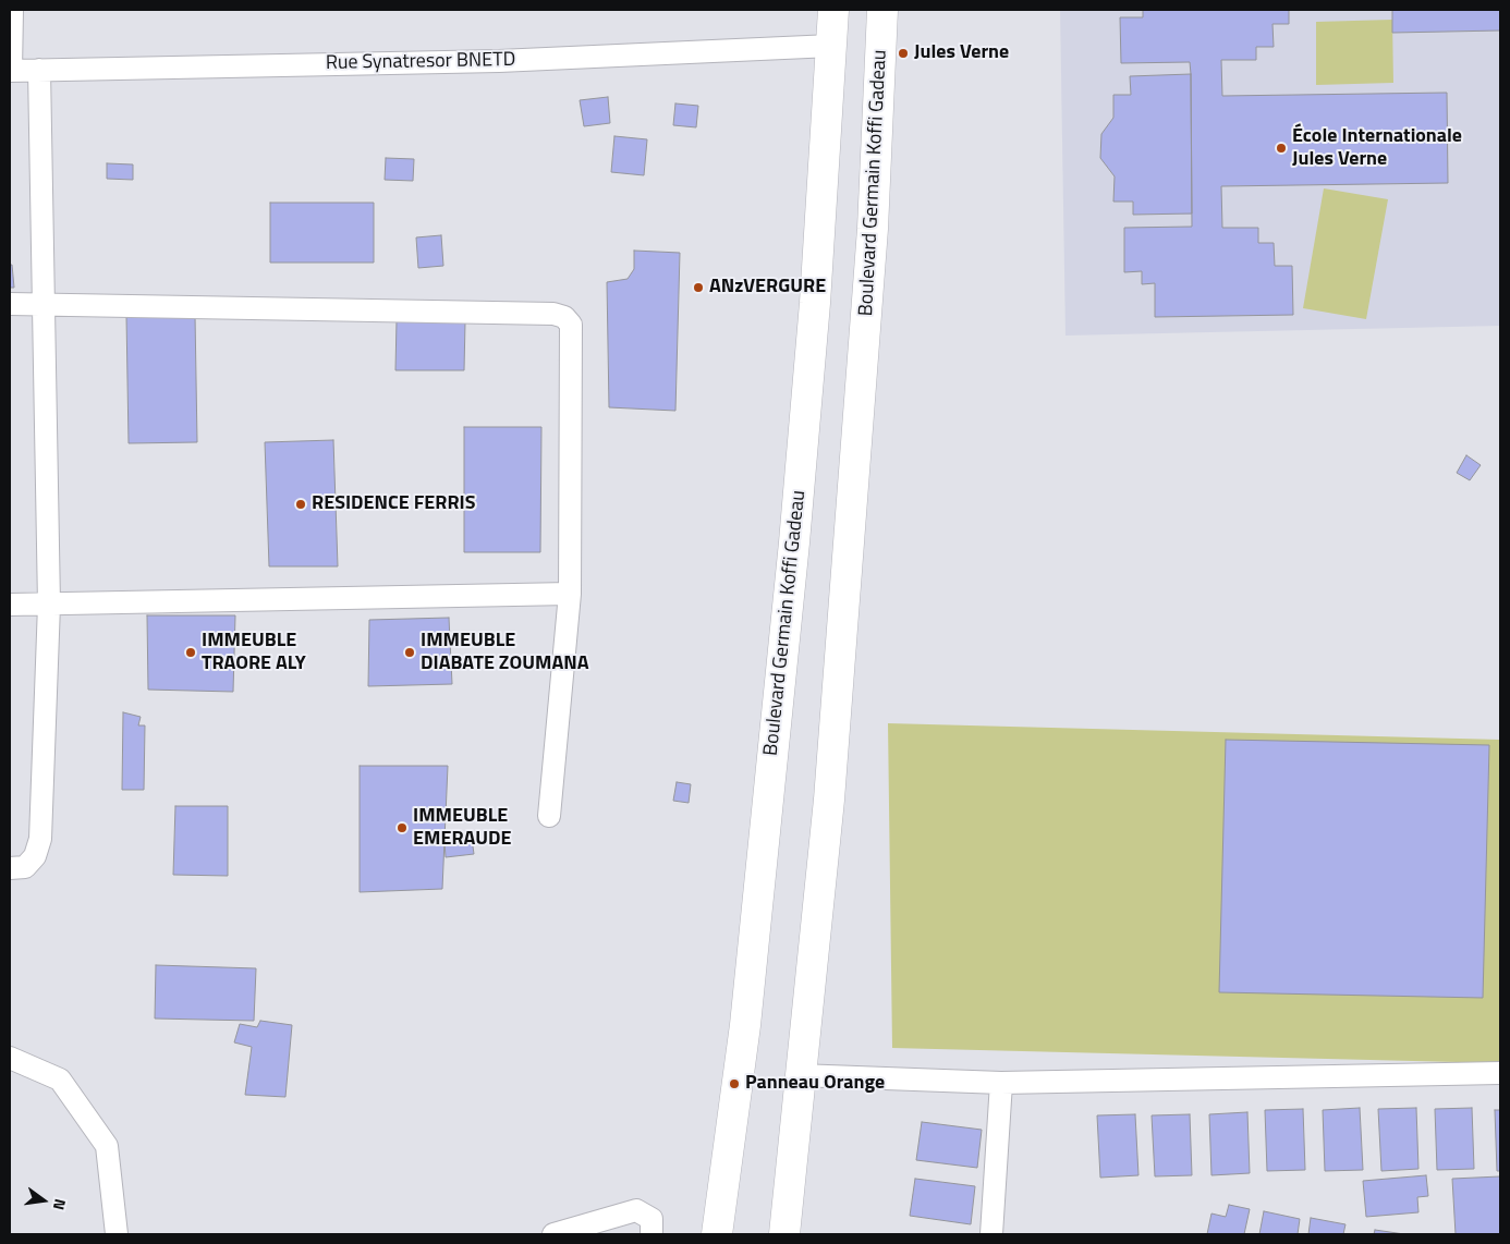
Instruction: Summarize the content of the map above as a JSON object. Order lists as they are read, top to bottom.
{
  "streets": {
    "main road": ["Boulevard Germain Koffi Gadeau"],
    "street": ["Rue Synatresor BNETD"]
  },
  "crossings": [
    ["Rue Synatresor BNETD", "Boulevard Germain Koffi Gadeau"]
  ],
  "places": [
    "Jules Verne",
    "École Internationale Jules Verne",
    "ANzVERGURE",
    "RESIDENCE FERRIS",
    "IMMEUBLE TRAORE ALY",
    "IMMEUBLE DIABATE ZOUMANA",
    "IMMEUBLE EMERAUDE",
    "Panneau Orange"
  ],
  "north": "right"
}
